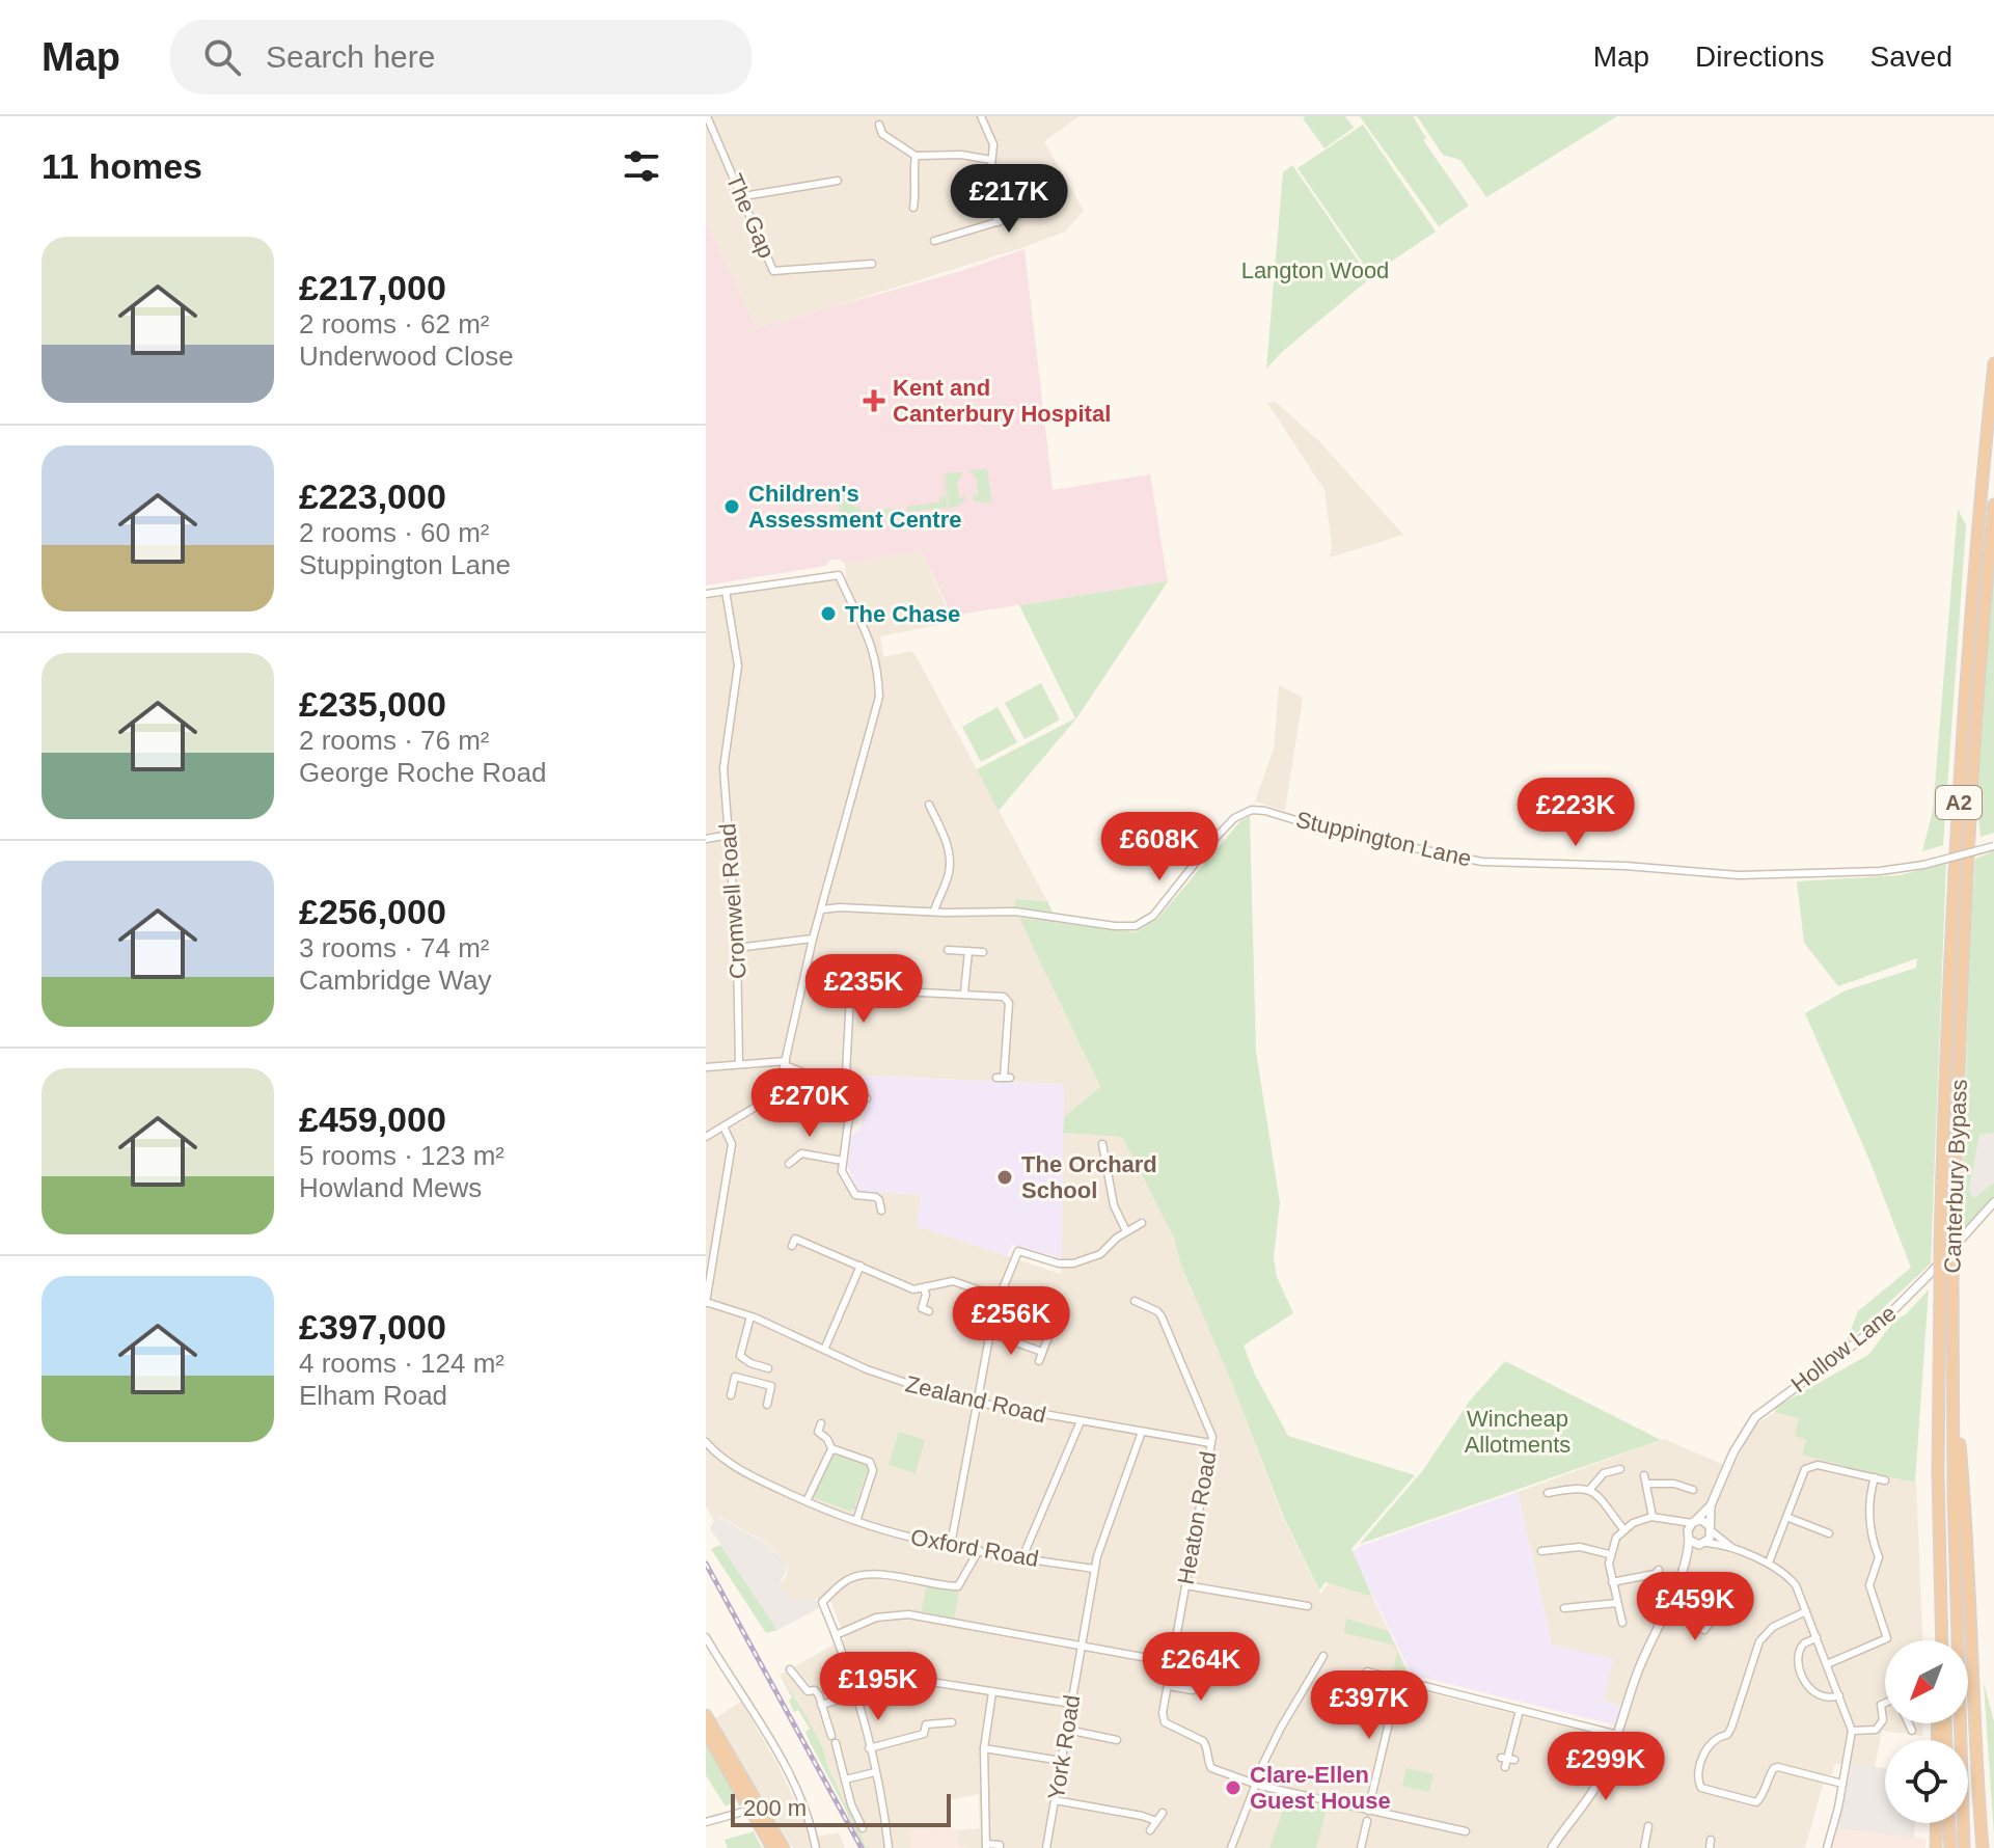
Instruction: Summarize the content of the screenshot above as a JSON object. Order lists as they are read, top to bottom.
{
  "streets": {
    "highway": ["A2", "Canterbury Bypass"],
    "street": [
      "The Gap",
      "Stuppington Lane",
      "Cromwell Road",
      "Hollow Lane",
      "Zealand Road",
      "Heaton Road",
      "Oxford Road",
      "York Road"
    ]
  },
  "crossings": [
    ["A2", "Canterbury Bypass"],
    ["Zealand Road", "Heaton Road"],
    ["Zealand Road", "York Road"],
    ["Oxford Road", "York Road"]
  ],
  "parks": ["Langton Wood", "Wincheap Allotments"],
  "places": {
    "health": ["Kent and Canterbury Hospital"],
    "other": [
      "Children's Assessment Centre",
      "The Chase",
      "The Orchard School",
      "Clare-Ellen Guest House"
    ]
  },
  "scale_bar": "200 m",
  "north": "bottom left",
  "page": {
    "header": "Map",
    "search": "Search here",
    "nav": ["Map", "Directions", "Saved"],
    "heading": "11 homes",
    "price": [
      "£217K",
      "£223K",
      "£608K",
      "£235K",
      "£270K",
      "£256K",
      "£459K",
      "£264K",
      "£195K",
      "£397K",
      "£299K"
    ],
    "list": [
      {
        "name": "£217,000",
        "note": "2 rooms · 62 m² · Underwood Close"
      },
      {
        "name": "£223,000",
        "note": "2 rooms · 60 m² · Stuppington Lane"
      },
      {
        "name": "£235,000",
        "note": "2 rooms · 76 m² · George Roche Road"
      },
      {
        "name": "£256,000",
        "note": "3 rooms · 74 m² · Cambridge Way"
      },
      {
        "name": "£459,000",
        "note": "5 rooms · 123 m² · Howland Mews"
      },
      {
        "name": "£397,000",
        "note": "4 rooms · 124 m² · Elham Road"
      }
    ],
    "scale": "200 m"
  }
}
